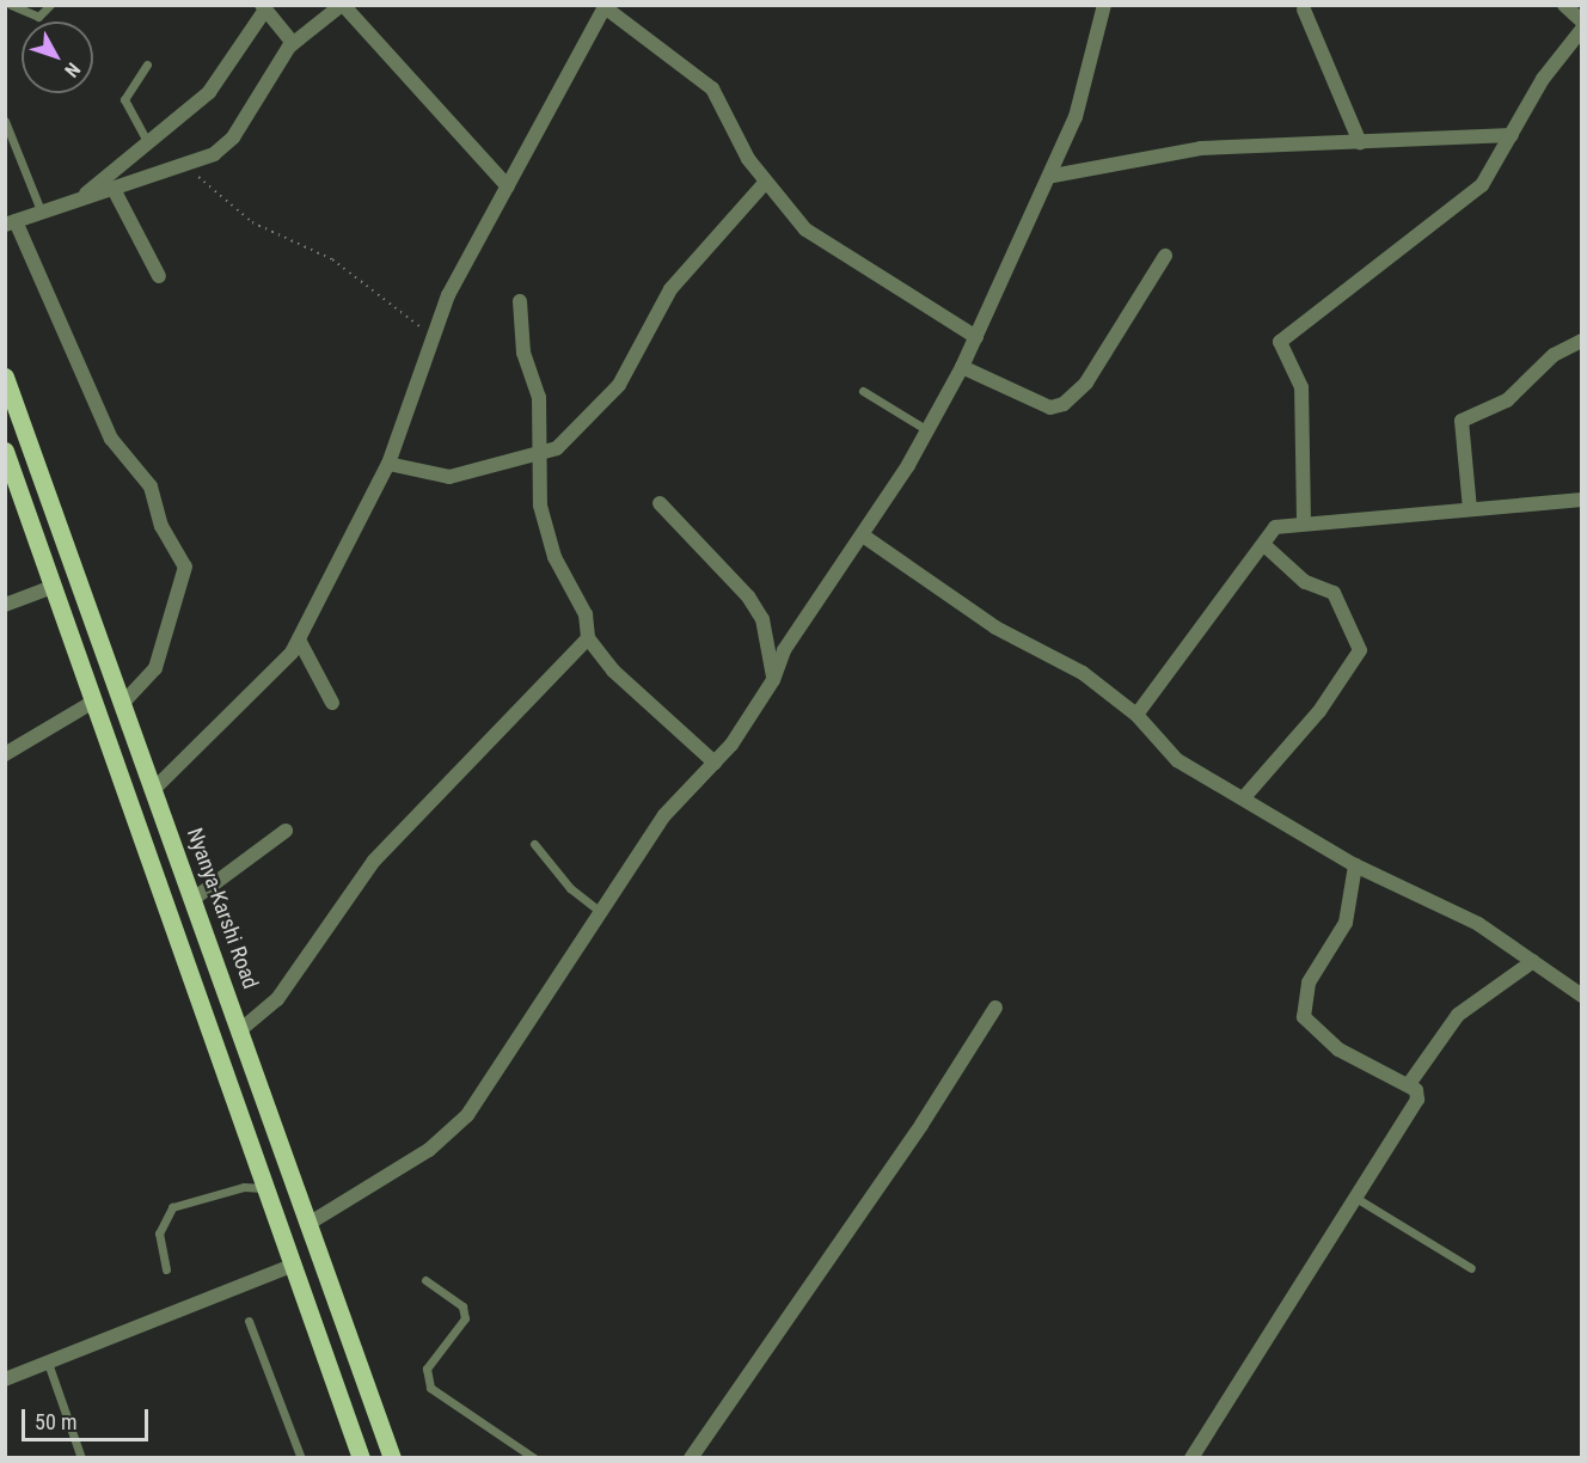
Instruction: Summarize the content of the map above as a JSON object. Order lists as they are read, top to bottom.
{
  "streets": {
    "main road": ["Nyanya-Karshi Road"]
  },
  "scale_bar": "50 m",
  "north": "bottom right"
}
